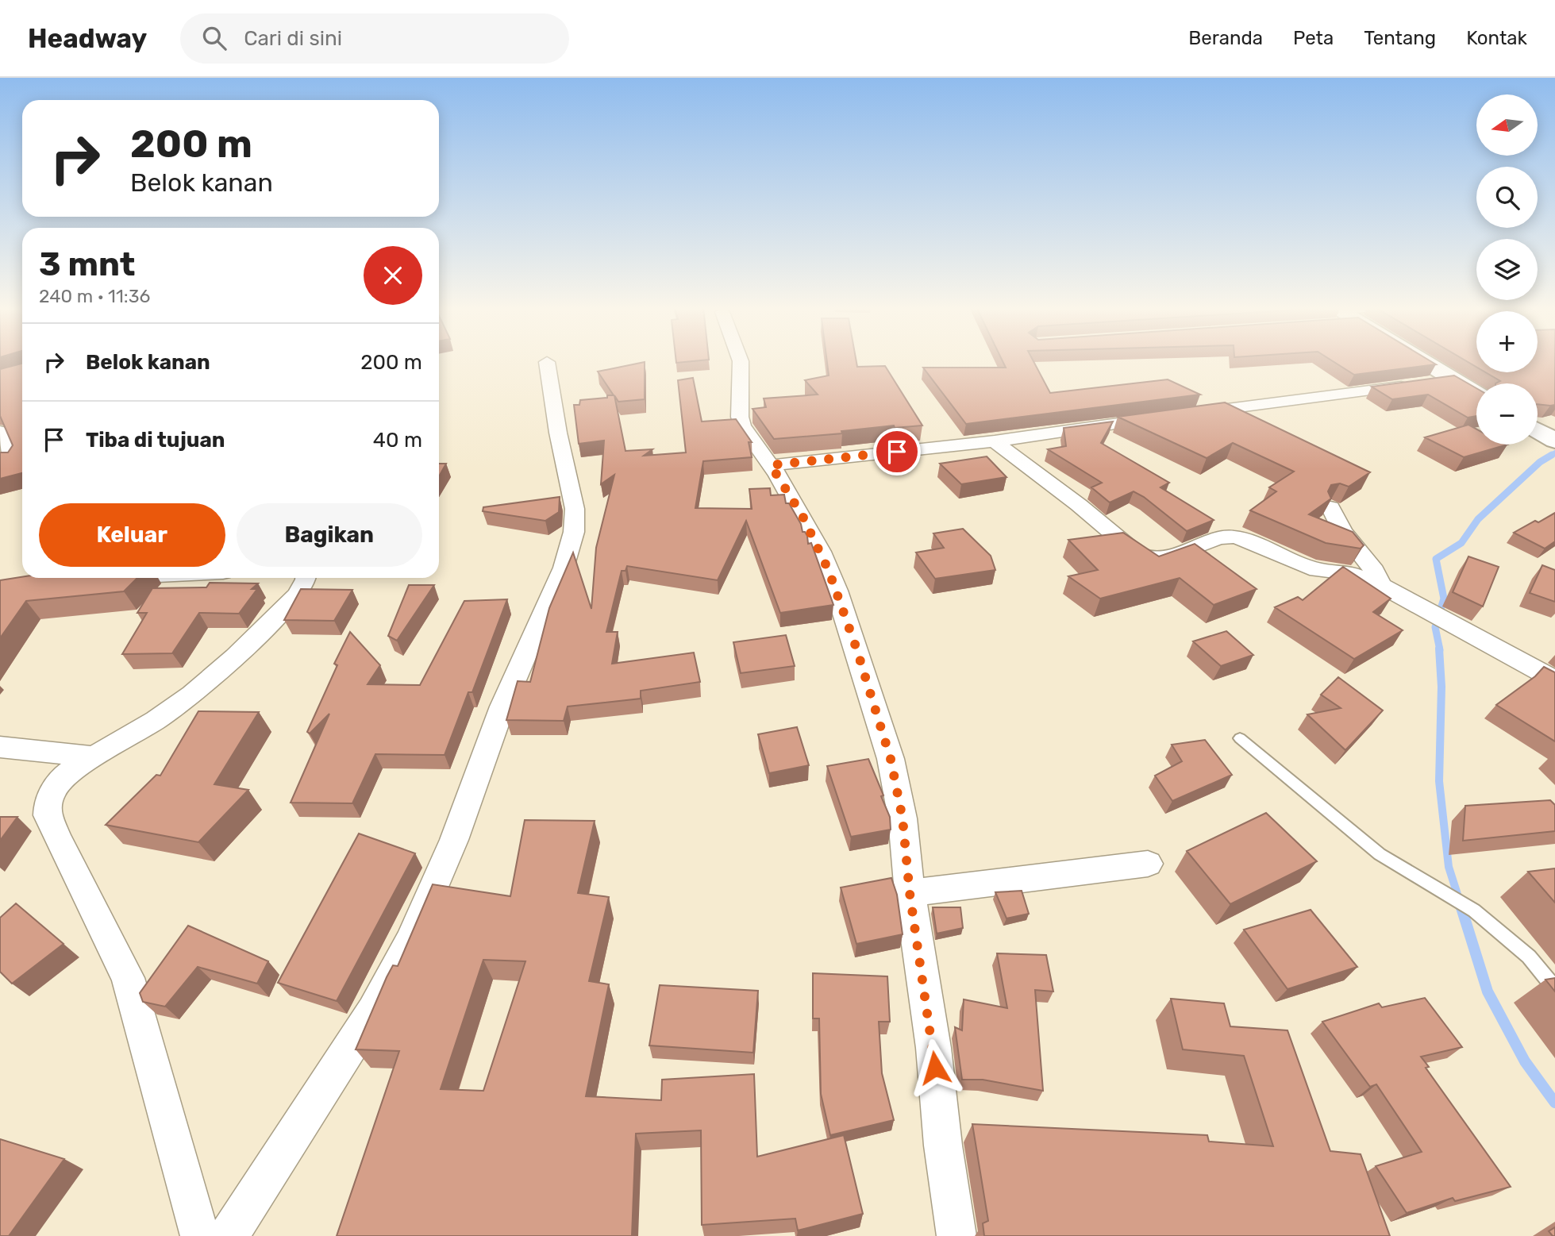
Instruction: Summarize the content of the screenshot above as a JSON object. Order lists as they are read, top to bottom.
{
  "north": "left",
  "page": {
    "header": "Headway",
    "search": "Cari di sini",
    "nav": [
      "Beranda",
      "Peta",
      "Tentang",
      "Kontak"
    ],
    "map_buttons": ["+", "−"],
    "turn": ["200 m", "Belok kanan"],
    "heading": ["3 mnt", "240 m · 11:36"],
    "list": [
      {
        "name": "Belok kanan",
        "value": "200 m"
      },
      {
        "name": "Tiba di tujuan",
        "value": "40 m"
      }
    ],
    "buttons": ["Keluar", "Bagikan"]
  }
}
